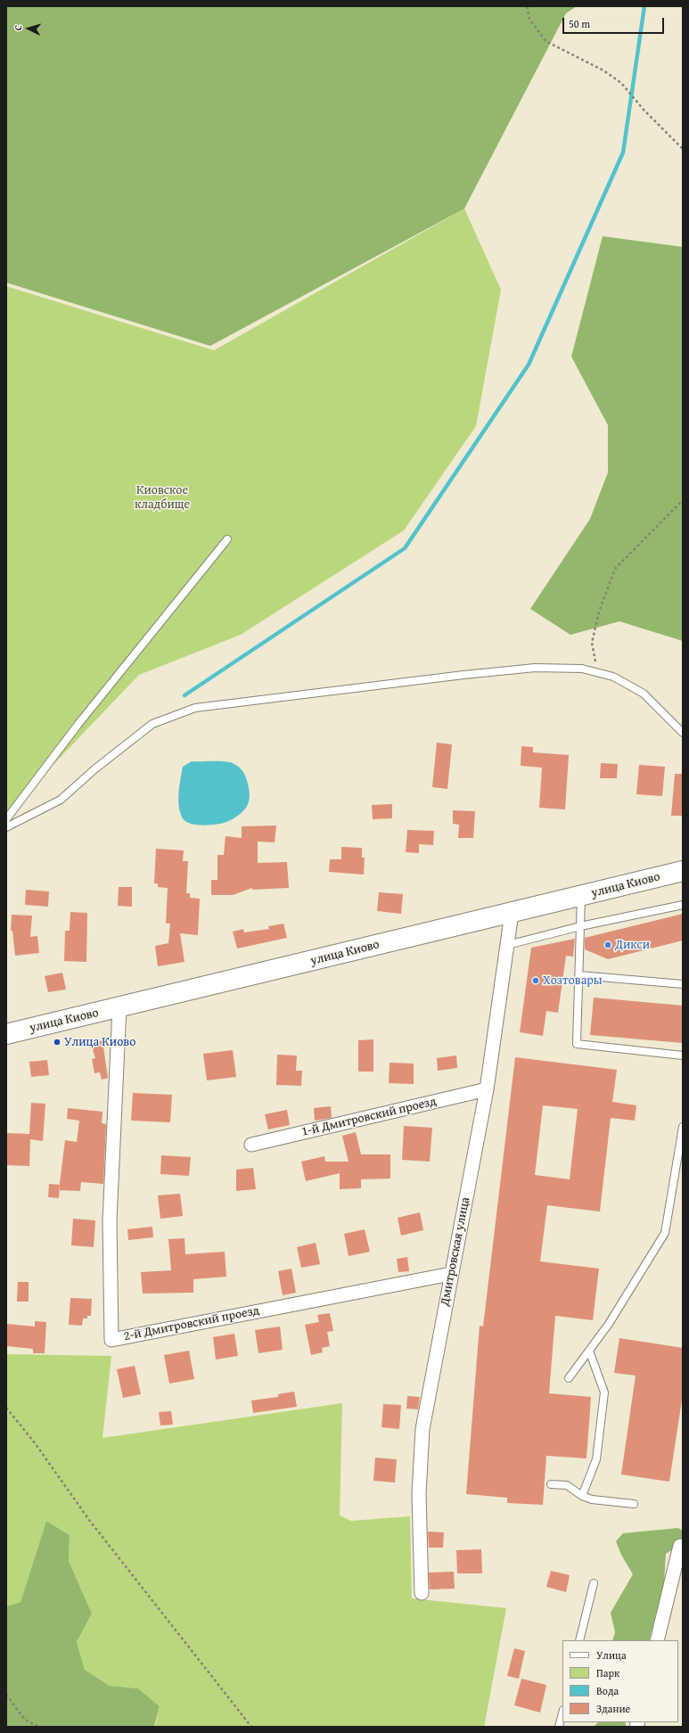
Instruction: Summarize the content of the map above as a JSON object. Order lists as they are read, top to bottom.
{
  "streets": {
    "main road": ["улица Киово"],
    "street": ["1-й Дмитровский проезд", "Дмитровская улица", "2-й Дмитровский проезд"]
  },
  "crossings": [
    ["улица Киово", "Дмитровская улица"],
    ["улица Киово", "2-й Дмитровский проезд"],
    ["1-й Дмитровский проезд", "Дмитровская улица"],
    ["Дмитровская улица", "2-й Дмитровский проезд"]
  ],
  "parks": ["Киовское кладбище"],
  "places": ["Дикси", "Хозтовары", "Улица Киово"],
  "legend": [
    "Улица",
    "Парк",
    "Вода",
    "Здание"
  ],
  "scale_bar": "50 m",
  "north": "left"
}
